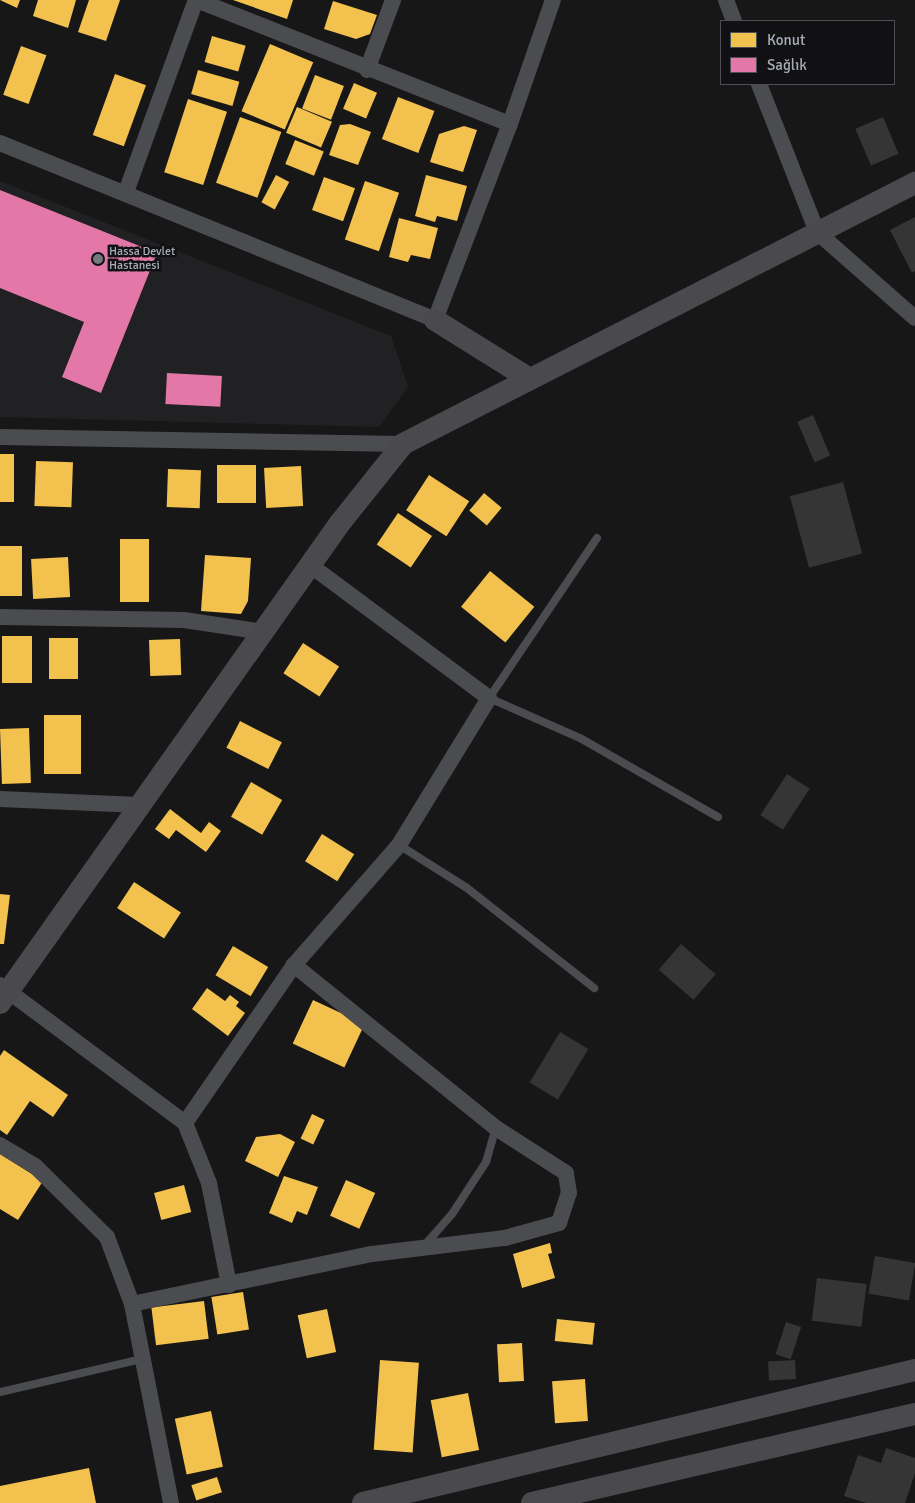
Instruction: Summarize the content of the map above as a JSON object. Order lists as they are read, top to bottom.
{
  "places": ["Hassa Devlet Hastanesi"],
  "legend": ["Konut", "Sağlık"]
}
